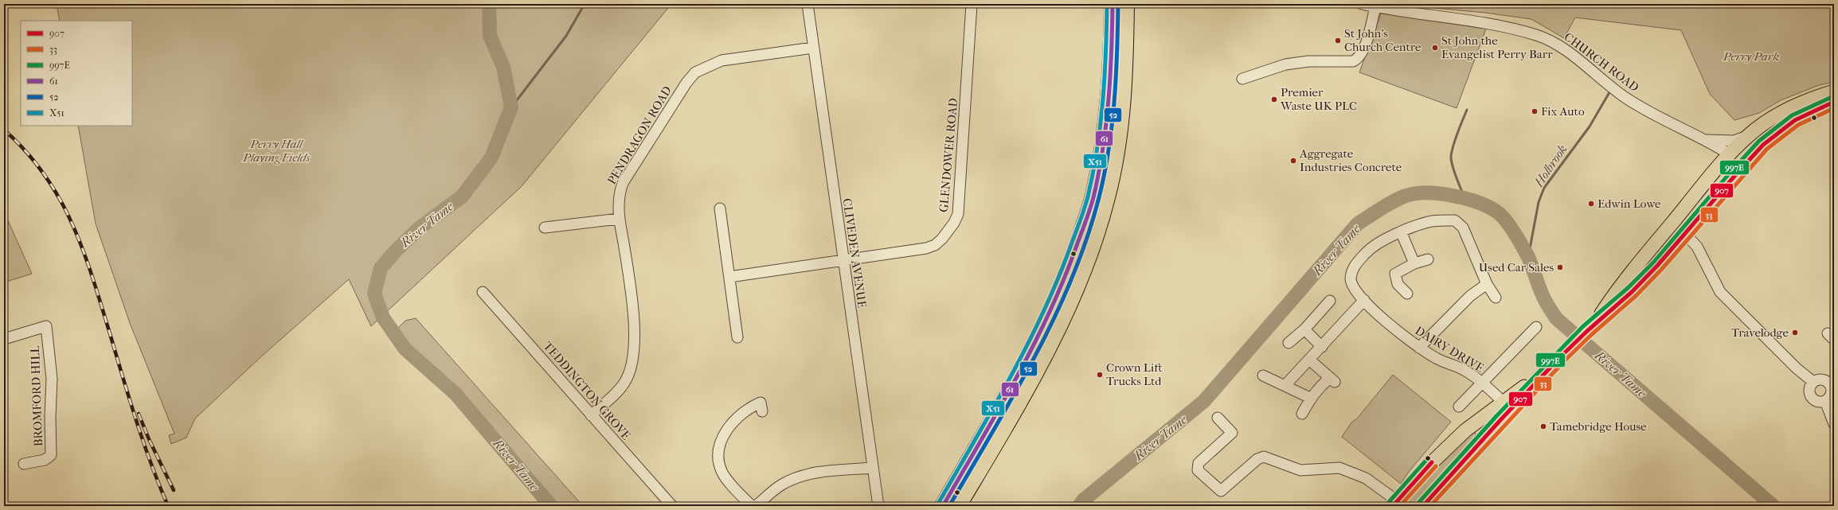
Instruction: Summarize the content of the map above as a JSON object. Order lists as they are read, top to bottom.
{
  "streets": {
    "street": [
      "CHURCH ROAD",
      "PENDRAGON ROAD",
      "GLENDOWER ROAD",
      "CLIVEDEN AVENUE",
      "DAIRY DRIVE",
      "TEDDINGTON GROVE",
      "BROMFORD HILL"
    ]
  },
  "crossings": [
    ["PENDRAGON ROAD", "CLIVEDEN AVENUE"],
    ["PENDRAGON ROAD", "TEDDINGTON GROVE"],
    ["GLENDOWER ROAD", "CLIVEDEN AVENUE"]
  ],
  "water": ["Holbrook", "River Tame"],
  "parks": ["Perry Park", "Perry Hall Playing Fields"],
  "places": [
    "St John's Church Centre",
    "St John the Evangelist Perry Barr",
    "Premier Waste UK PLC",
    "Fix Auto",
    "Aggregate Industries Concrete",
    "Edwin Lowe",
    "Used Car Sales",
    "Travelodge",
    "Crown Lift Trucks Ltd",
    "Tamebridge House"
  ],
  "lines": [
    "transit line 61",
    "transit line 52",
    "transit line X51",
    "transit line 997E",
    "transit line 907",
    "transit line 33"
  ],
  "legend": [
    "907",
    "33",
    "997E",
    "61",
    "52",
    "X51"
  ]
}
